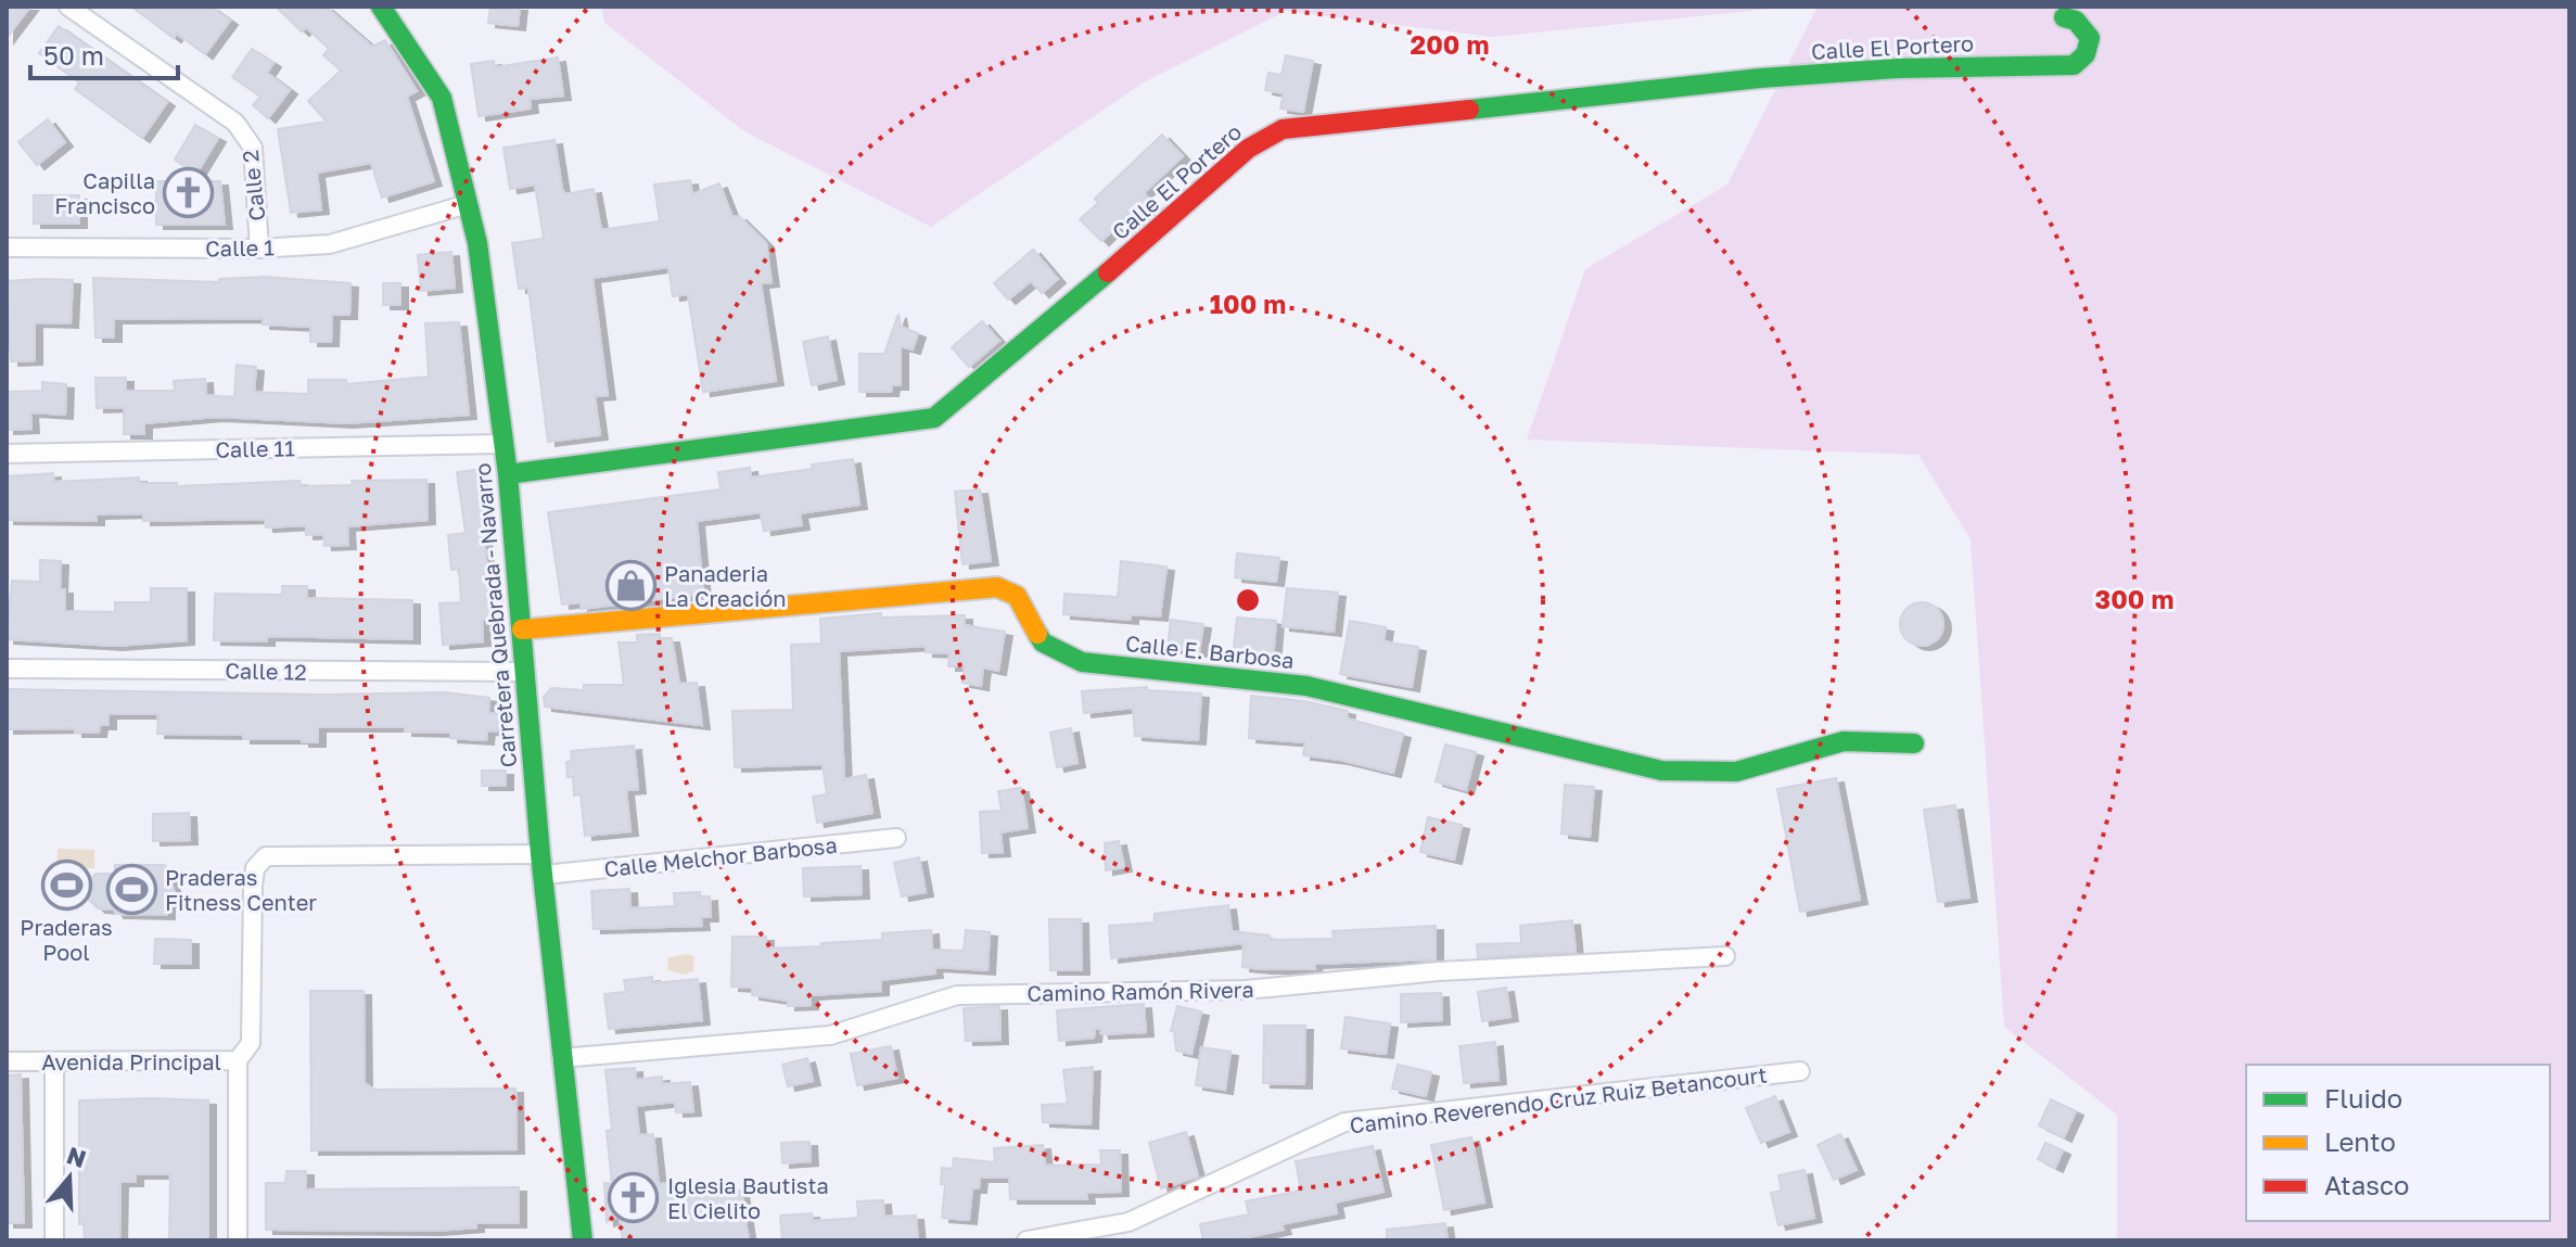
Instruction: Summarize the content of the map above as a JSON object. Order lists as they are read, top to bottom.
{
  "streets": {
    "street": [
      "Calle El Portero",
      "Calle 2",
      "Calle 1",
      "Calle 11",
      "Carretera Quebrada - Navarro",
      "Calle E. Barbosa",
      "Calle 12",
      "Calle Melchor Barbosa",
      "Camino Ramón Rivera",
      "Avenida Principal",
      "Camino Reverendo Cruz Ruiz Betancourt"
    ]
  },
  "crossings": [
    ["Calle El Portero", "Carretera Quebrada - Navarro"],
    ["Calle 2", "Calle 1"],
    ["Calle 1", "Carretera Quebrada - Navarro"],
    ["Calle 11", "Carretera Quebrada - Navarro"],
    ["Carretera Quebrada - Navarro", "Calle E. Barbosa"],
    ["Carretera Quebrada - Navarro", "Calle 12"],
    ["Carretera Quebrada - Navarro", "Calle Melchor Barbosa"],
    ["Carretera Quebrada - Navarro", "Camino Ramón Rivera"],
    ["Carretera Quebrada - Navarro", "Avenida Principal"]
  ],
  "places": {
    "church": ["Capilla Francisco", "Iglesia Bautista El Cielito"],
    "shop": ["Panaderia La Creación"],
    "sports": ["Praderas Pool", "Praderas Fitness Center"]
  },
  "legend": ["Fluido", "Lento", "Atasco"],
  "scale_bar": "50 m",
  "north": "top",
  "rings": ["200 m", "100 m", "300 m"]
}
